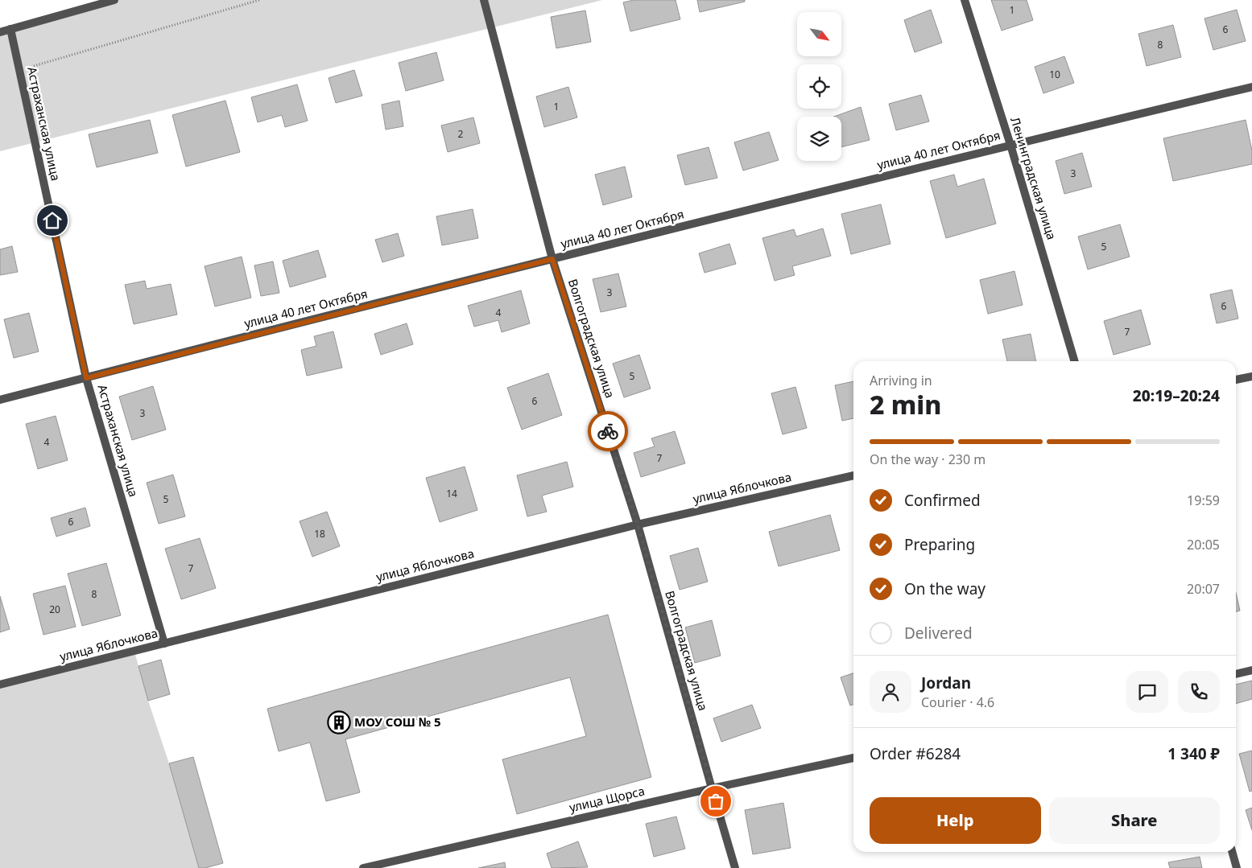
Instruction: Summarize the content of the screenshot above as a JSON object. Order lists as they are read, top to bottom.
{
  "streets": {
    "street": [
      "Астраханская улица",
      "улица 40 лет Октября",
      "Ленинградская улица",
      "Волгоградская улица",
      "улица Яблочкова",
      "улица Щорса"
    ]
  },
  "crossings": [
    ["Астраханская улица", "улица 40 лет Октября"],
    ["Астраханская улица", "улица Яблочкова"],
    ["улица 40 лет Октября", "Ленинградская улица"],
    ["улица 40 лет Октября", "Волгоградская улица"],
    ["Волгоградская улица", "улица Яблочкова"],
    ["Волгоградская улица", "улица Щорса"]
  ],
  "places": {
    "building": ["МОУ СОШ № 5"]
  },
  "house_numbers": [
    "1",
    "6",
    "8",
    "10",
    "1",
    "2",
    "3",
    "5",
    "3",
    "6",
    "4",
    "7",
    "5",
    "6",
    "3",
    "4",
    "7",
    "14",
    "5",
    "6",
    "18",
    "7",
    "8",
    "20"
  ],
  "north": "bottom right",
  "page": {
    "heading": ["2 min", "Arriving in", "20:19–20:24"],
    "panel": [
      "Jordan",
      "Courier · 4.6",
      "Order #6284",
      "1 340 ₽"
    ],
    "bar": "On the way · 230 m",
    "list": [
      ["Confirmed", "19:59"],
      ["Preparing", "20:05"],
      ["On the way", "20:07"],
      "Delivered"
    ],
    "buttons": ["Help", "Share"]
  }
}
